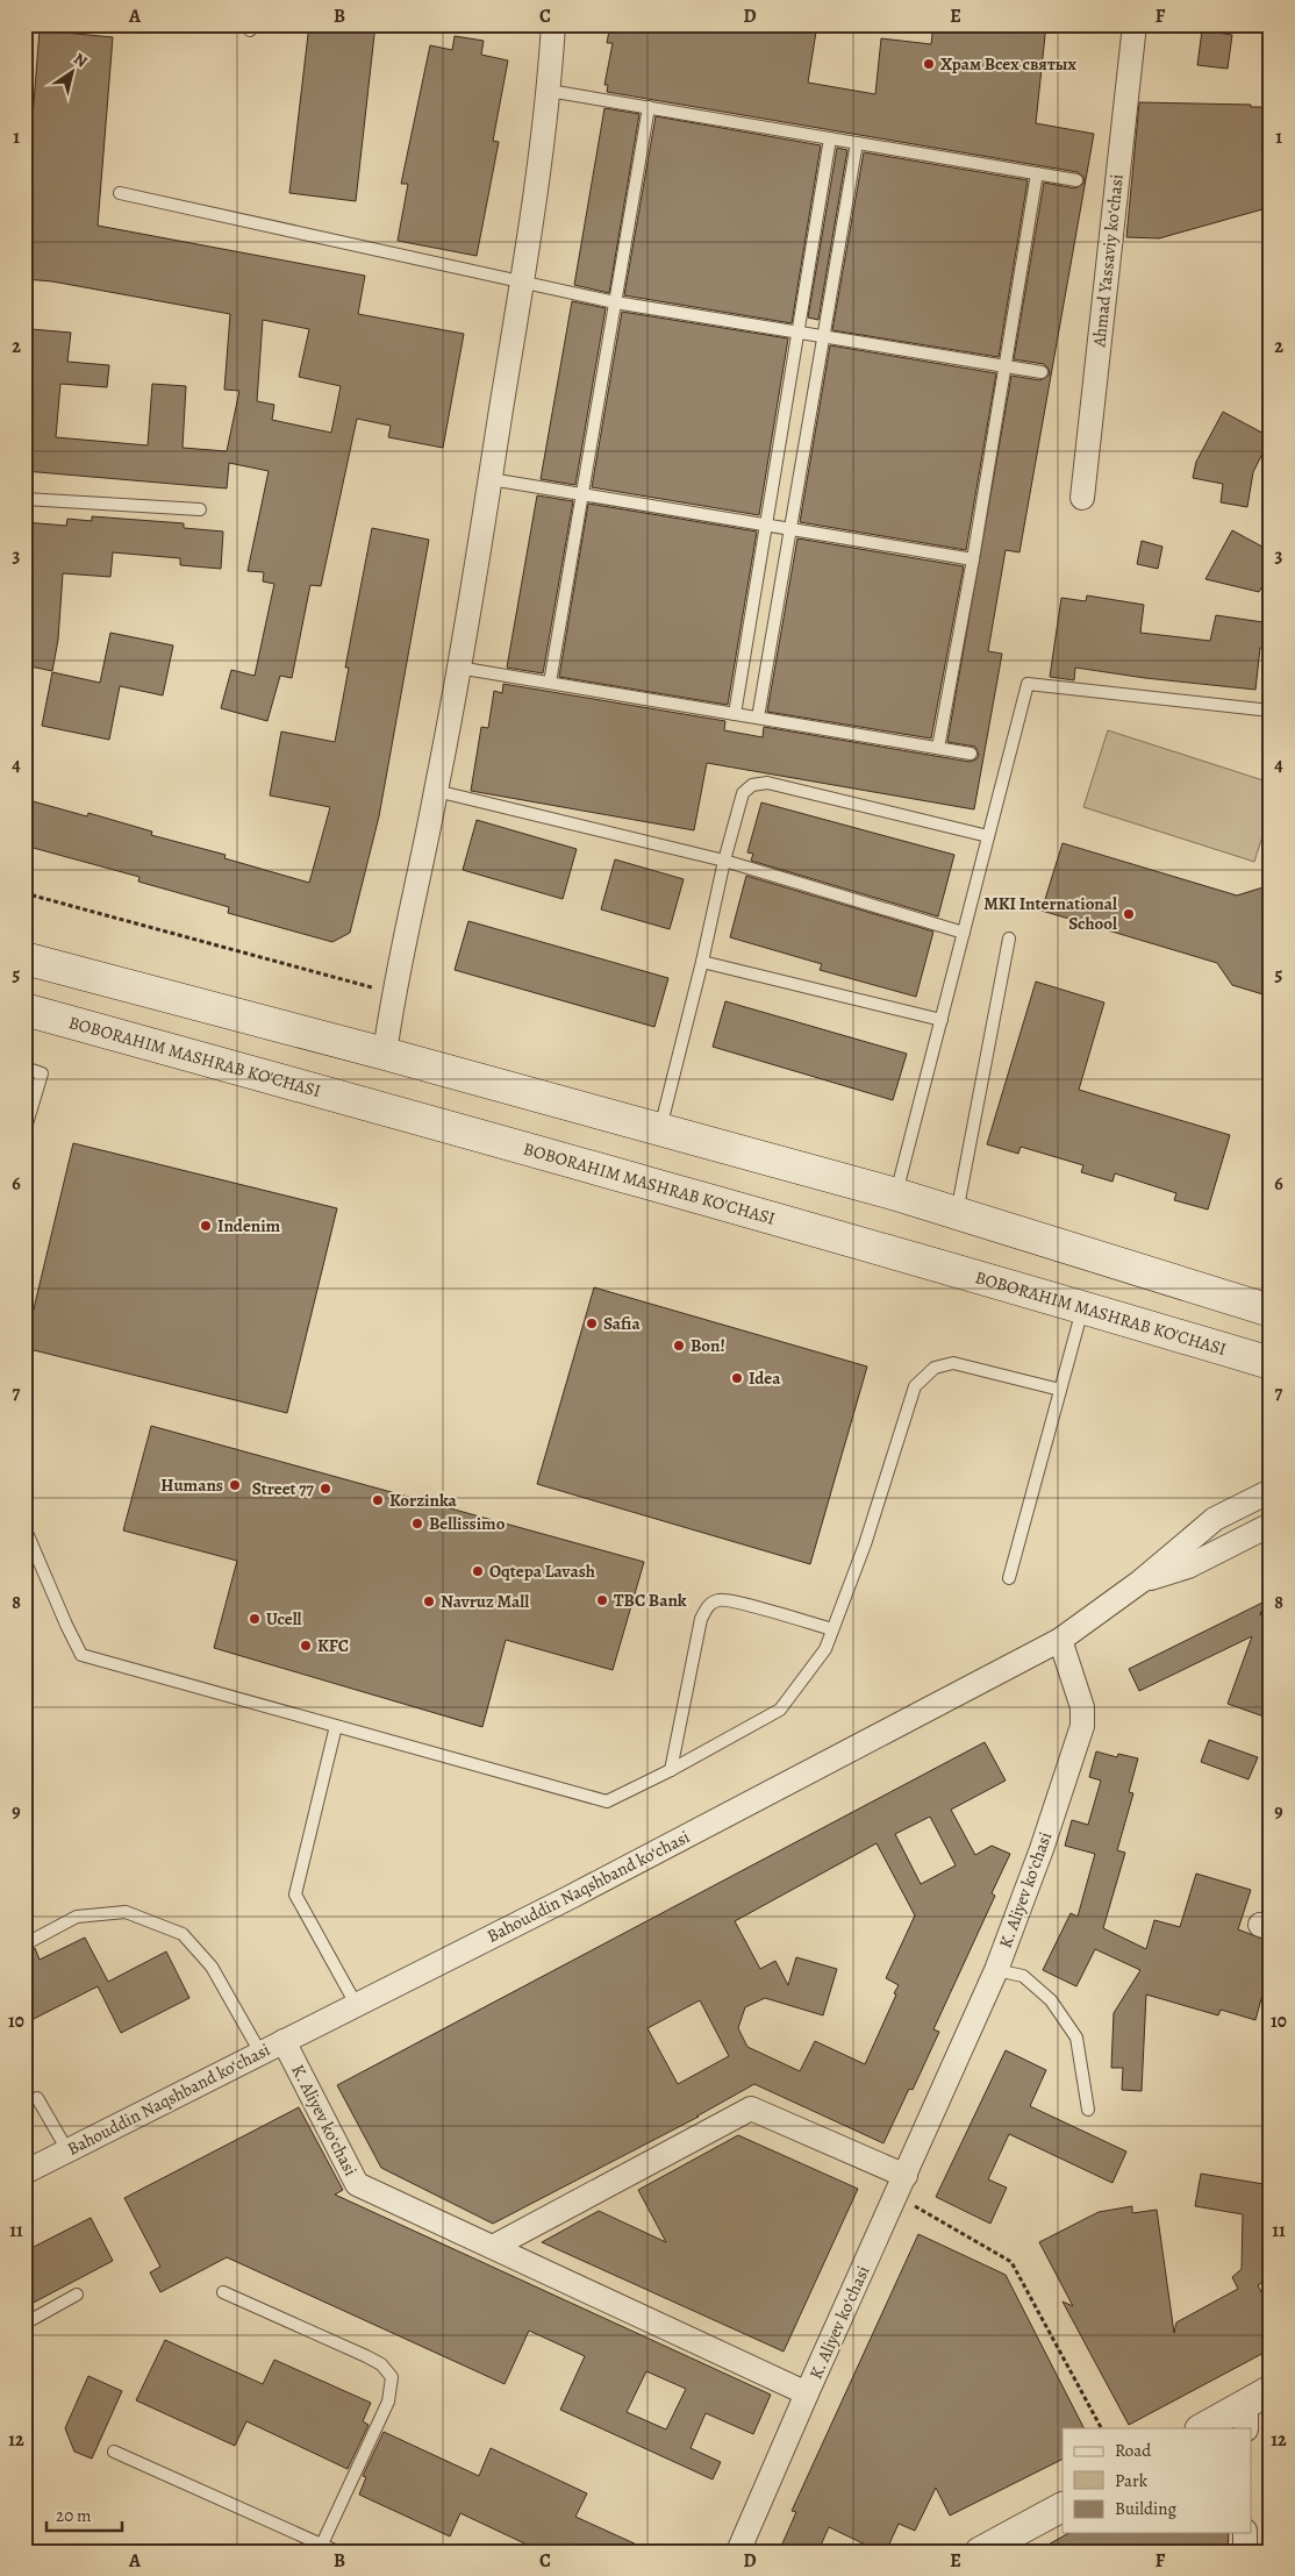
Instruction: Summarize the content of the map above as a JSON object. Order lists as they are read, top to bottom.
{
  "streets": {
    "main road": ["BOBORAHIM MASHRAB KO'CHASI"],
    "street": ["Ahmad Yassaviy koʻchasi", "Bahouddin Naqshband koʻchasi", "K. Aliyev koʻchasi"]
  },
  "crossings": [
    ["Bahouddin Naqshband koʻchasi", "K. Aliyev koʻchasi"]
  ],
  "places": [
    "Храм Всех святых",
    "MKI International School",
    "Indenim",
    "Safia",
    "Bon!",
    "Idea",
    "Humans",
    "Street 77",
    "Korzinka",
    "Bellissimo",
    "Oqtepa Lavash",
    "TBC Bank",
    "Navruz Mall",
    "Ucell",
    "KFC"
  ],
  "legend": ["Road", "Park", "Building"],
  "scale_bar": "20 m",
  "north": "top right",
  "grid": {
    "columns": [
      "A",
      "B",
      "C",
      "D",
      "E",
      "F"
    ],
    "rows": [
      "1",
      "2",
      "3",
      "4",
      "5",
      "6",
      "7",
      "8",
      "9",
      "10",
      "11",
      "12"
    ]
  }
}
